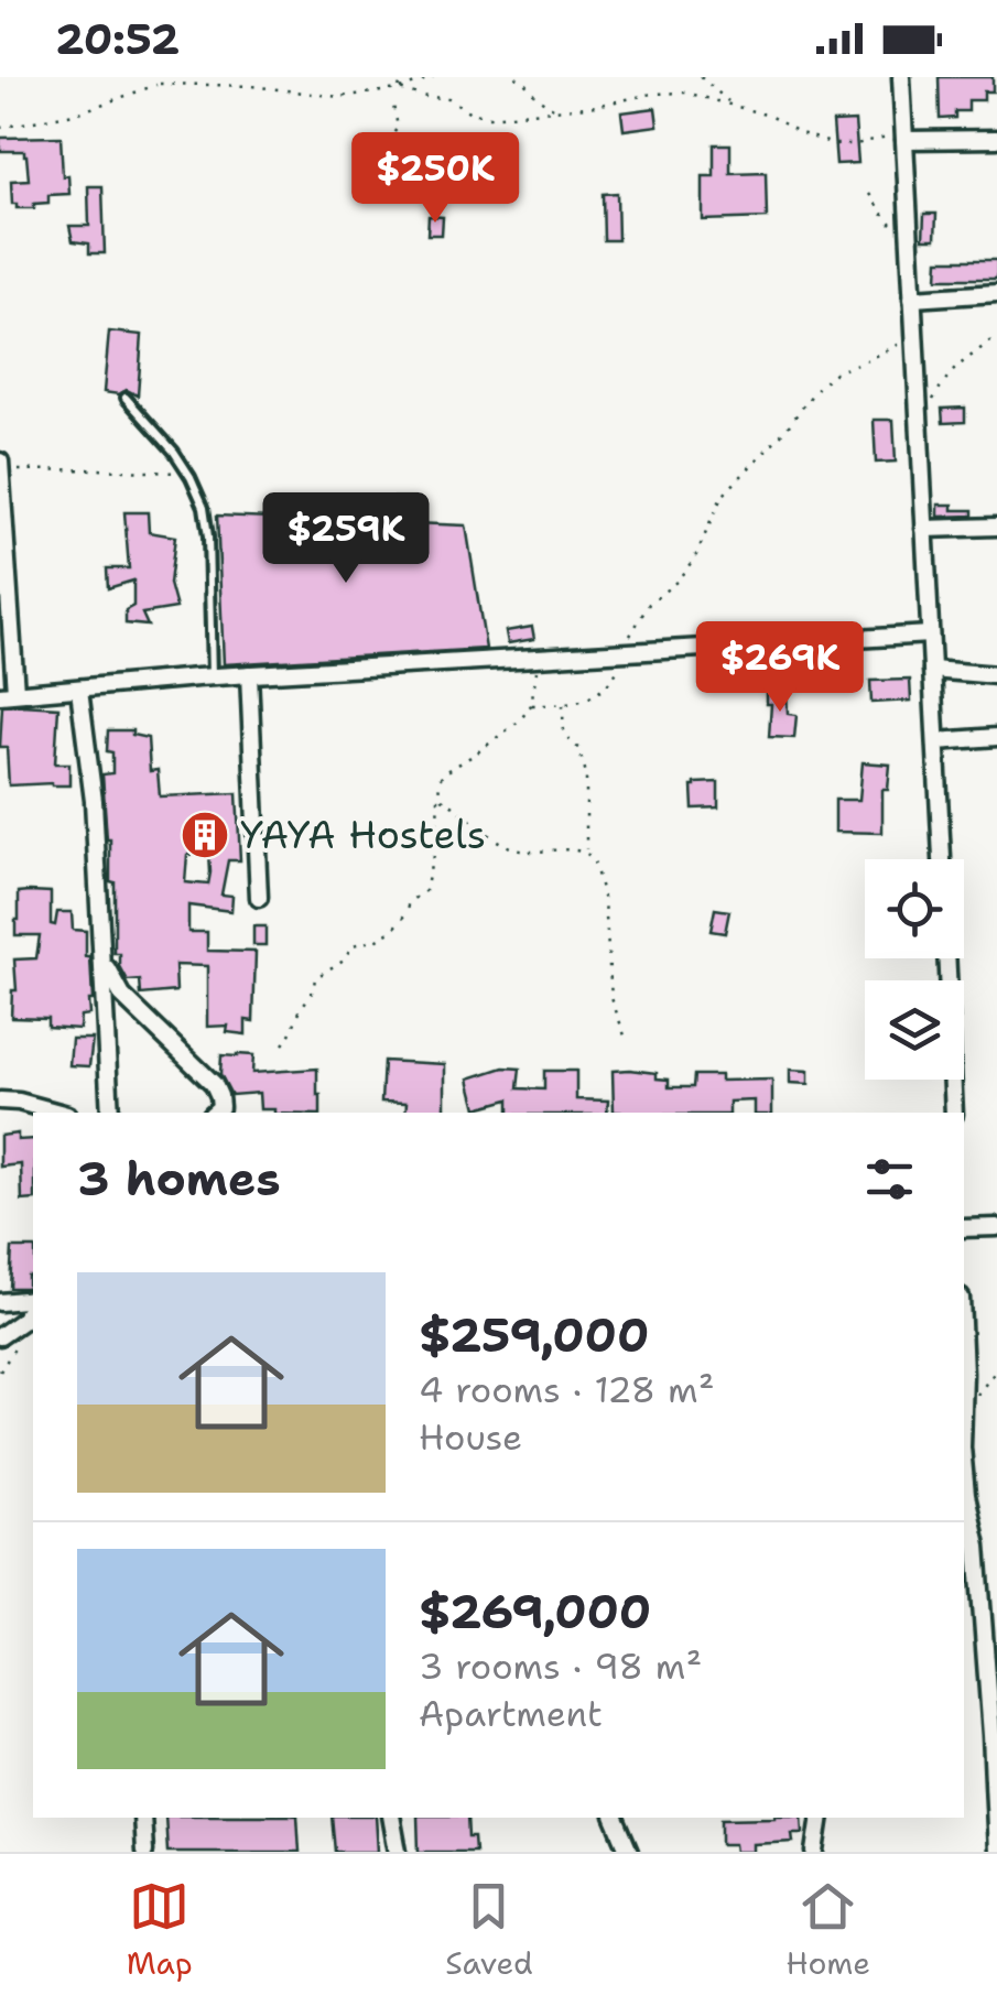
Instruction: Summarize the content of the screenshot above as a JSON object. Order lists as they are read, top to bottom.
{
  "places": {
    "building": ["YAYA Hostels"]
  },
  "page": {
    "status": "20:52",
    "price": ["$250K", "$259K", "$269K"],
    "heading": "3 homes",
    "list": [
      {
        "name": "$259,000",
        "note": "4 rooms · 128 m² · House"
      },
      {
        "name": "$269,000",
        "note": "3 rooms · 98 m² · Apartment"
      }
    ],
    "tabs": ["Map", "Saved", "Home"]
  }
}
